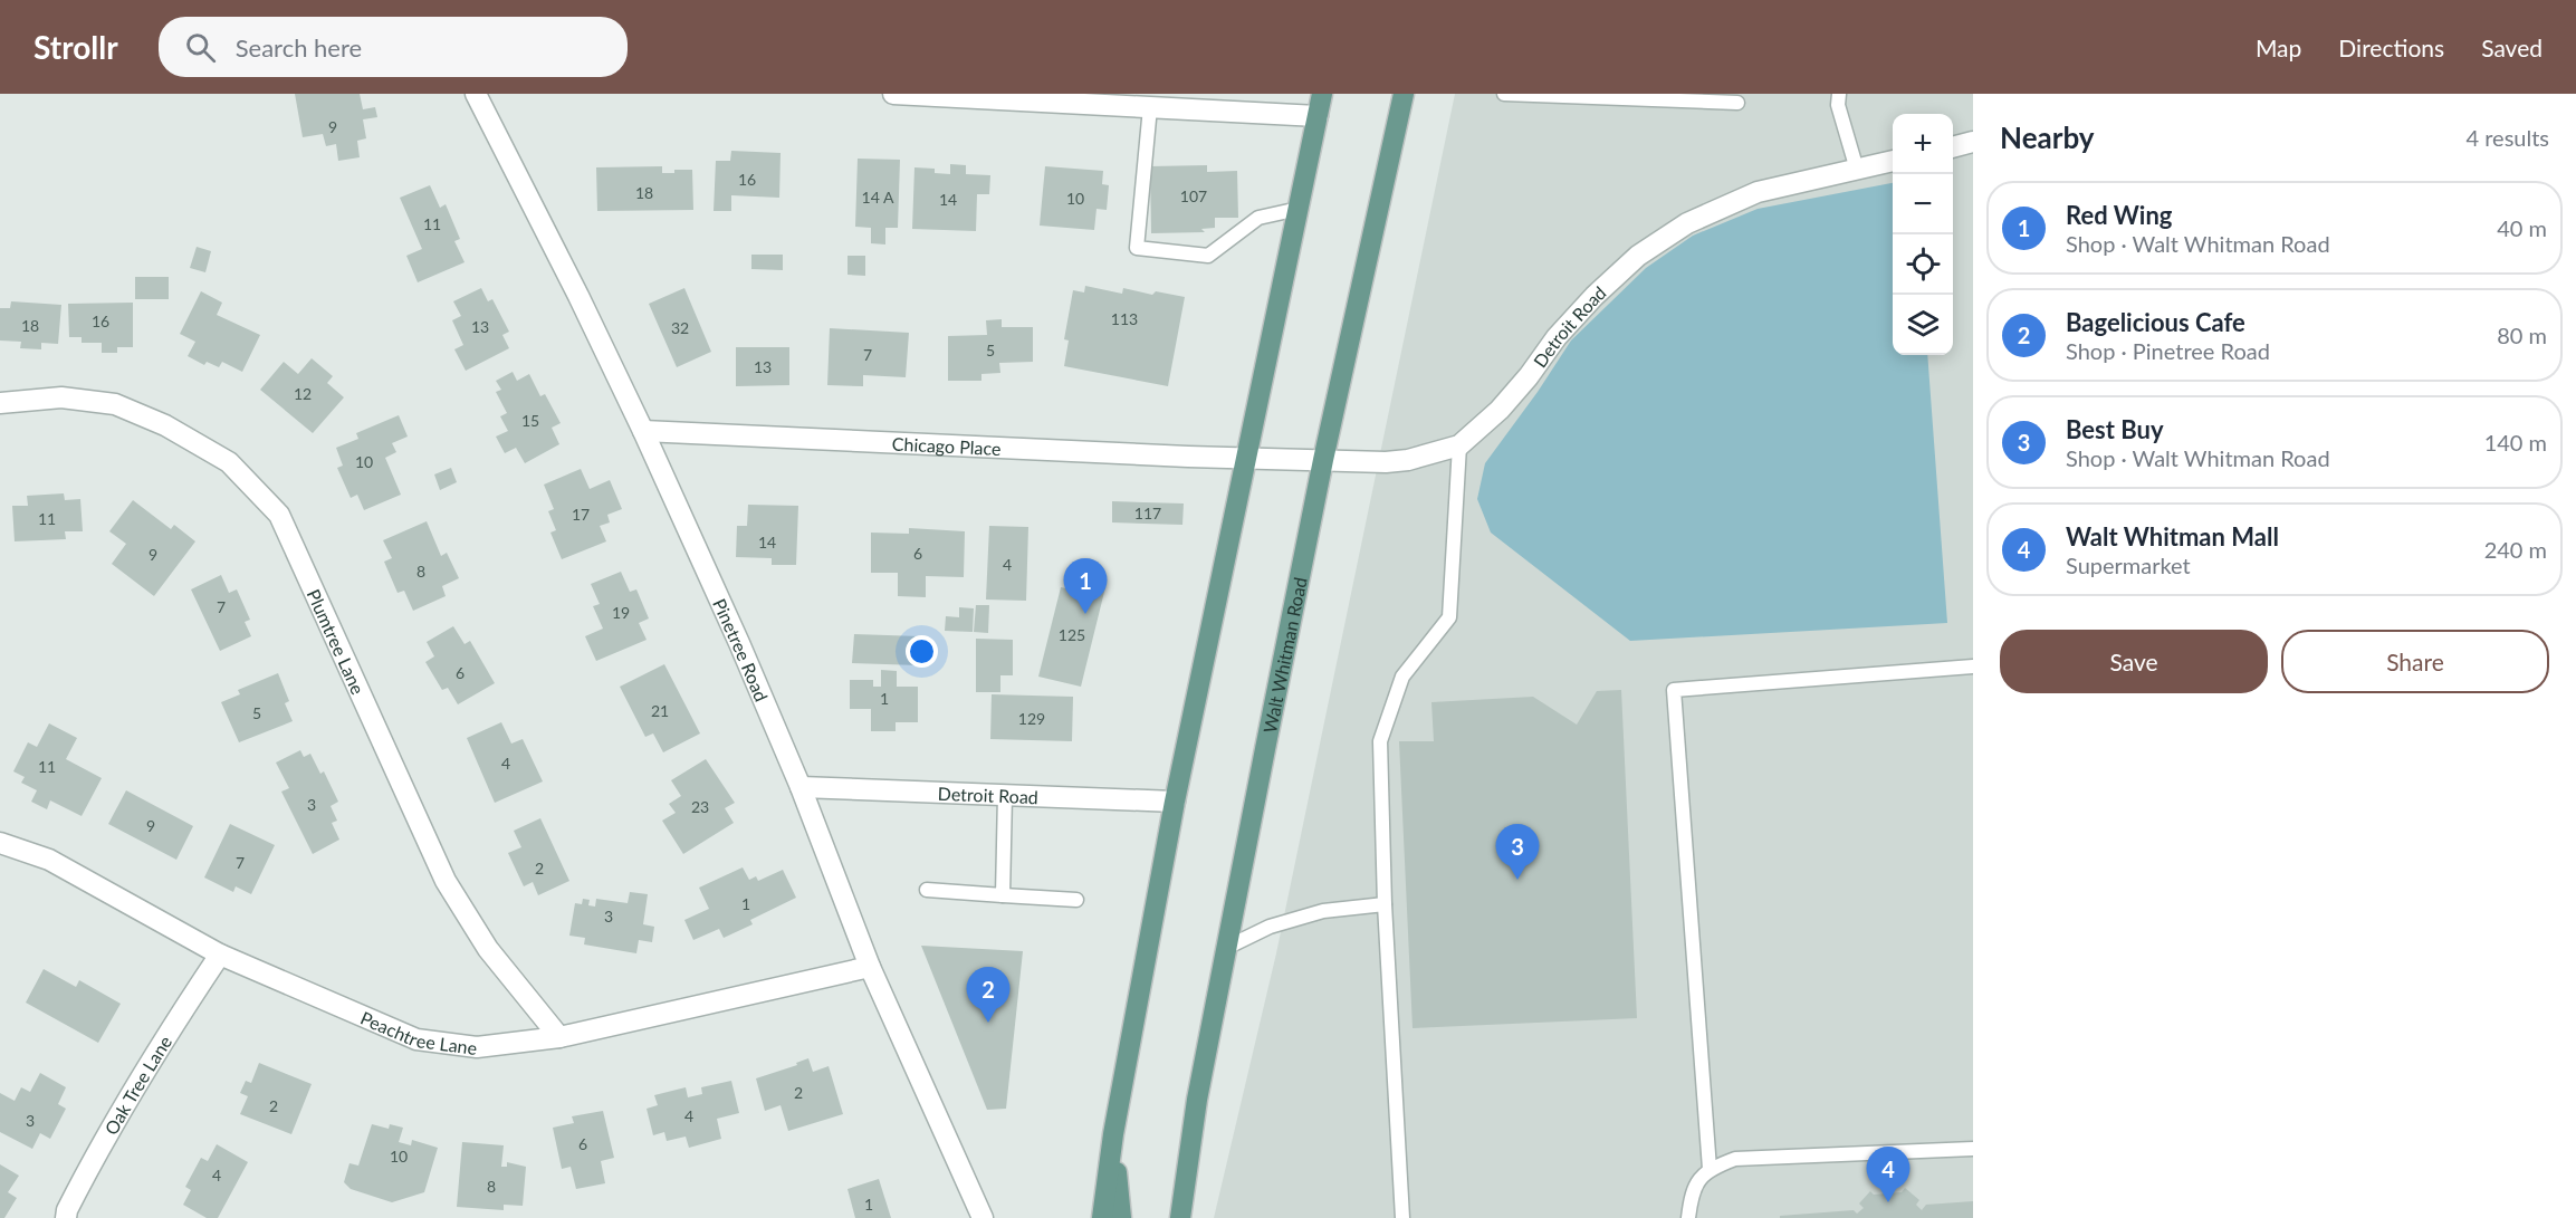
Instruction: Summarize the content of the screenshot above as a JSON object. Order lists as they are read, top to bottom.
{
  "streets": {
    "main road": ["Walt Whitman Road"],
    "street": [
      "Detroit Road",
      "Chicago Place",
      "Plumtree Lane",
      "Pinetree Road",
      "Peachtree Lane",
      "Oak Tree Lane"
    ]
  },
  "crossings": [
    ["Detroit Road", "Chicago Place"],
    ["Detroit Road", "Pinetree Road"],
    ["Detroit Road", "Walt Whitman Road"],
    ["Chicago Place", "Pinetree Road"],
    ["Plumtree Lane", "Peachtree Lane"],
    ["Pinetree Road", "Peachtree Lane"],
    ["Peachtree Lane", "Oak Tree Lane"]
  ],
  "house_numbers": [
    "9",
    "16",
    "18",
    "107",
    "14 A",
    "10",
    "14",
    "11",
    "113",
    "16",
    "18",
    "13",
    "32",
    "5",
    "7",
    "13",
    "12",
    "15",
    "10",
    "117",
    "17",
    "11",
    "14",
    "6",
    "9",
    "4",
    "8",
    "7",
    "19",
    "125",
    "6",
    "1",
    "21",
    "5",
    "129",
    "4",
    "11",
    "3",
    "23",
    "9",
    "7",
    "2",
    "1",
    "3",
    "2",
    "2",
    "4",
    "3",
    "6",
    "10",
    "4",
    "8",
    "1"
  ],
  "page": {
    "header": "Strollr",
    "search": "Search here",
    "nav": ["Map", "Directions", "Saved"],
    "heading": ["Nearby", "4 results"],
    "map_buttons": ["+", "−"],
    "list": [
      {
        "mark": "1",
        "name": "Red Wing",
        "note": "Shop · Walt Whitman Road",
        "value": "40 m"
      },
      {
        "mark": "2",
        "name": "Bagelicious Cafe",
        "note": "Shop · Pinetree Road",
        "value": "80 m"
      },
      {
        "mark": "3",
        "name": "Best Buy",
        "note": "Shop · Walt Whitman Road",
        "value": "140 m"
      },
      {
        "mark": "4",
        "name": "Walt Whitman Mall",
        "note": "Supermarket",
        "value": "240 m"
      }
    ],
    "pins": [
      "1",
      "3",
      "2",
      "4"
    ],
    "buttons": ["Save", "Share"]
  }
}
